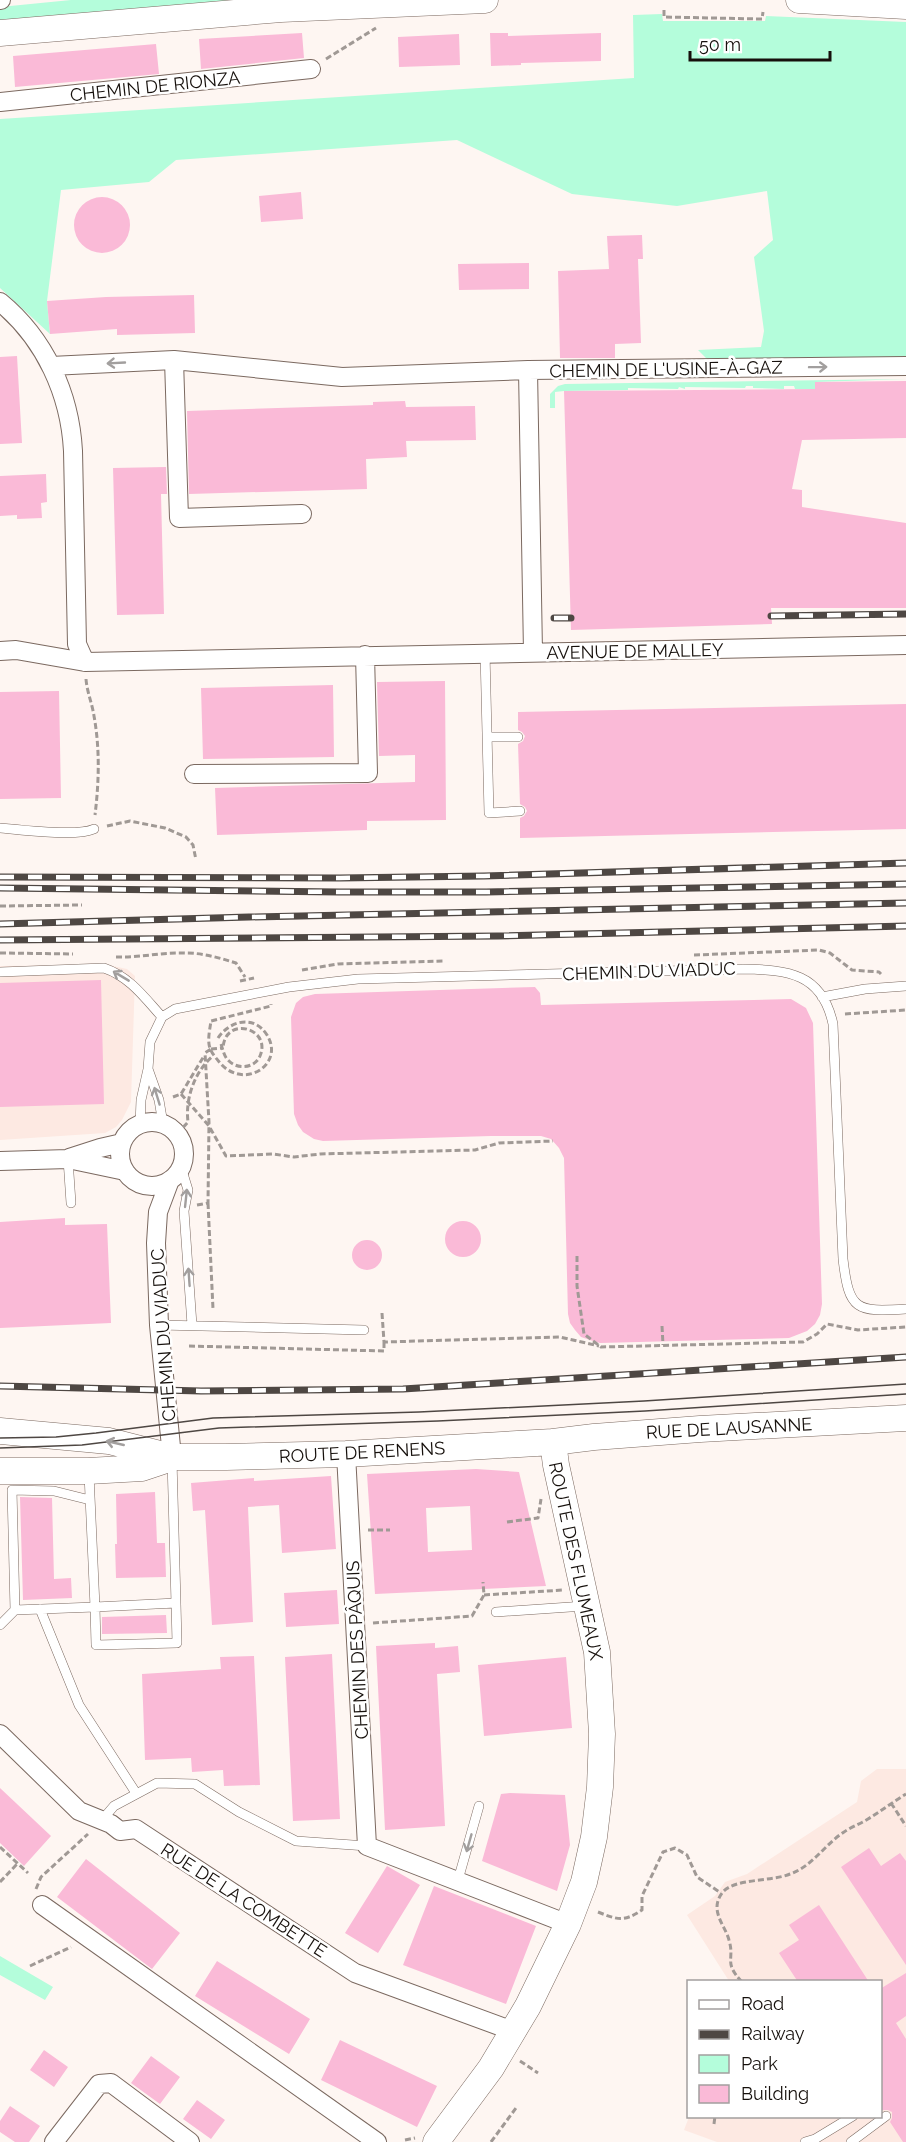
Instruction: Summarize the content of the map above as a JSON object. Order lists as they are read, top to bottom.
{
  "streets": {
    "street": [
      "CHEMIN DE RIONZA",
      "CHEMIN DE L'USINE-À-GAZ",
      "AVENUE DE MALLEY",
      "CHEMIN DU VIADUC",
      "RUE DE LAUSANNE",
      "ROUTE DE RENENS",
      "ROUTE DES FLUMEAUX",
      "CHEMIN DES PÂQUIS",
      "RUE DE LA COMBETTE"
    ]
  },
  "crossings": [
    ["CHEMIN DE L'USINE-À-GAZ", "AVENUE DE MALLEY"],
    ["CHEMIN DU VIADUC", "ROUTE DE RENENS"],
    ["RUE DE LAUSANNE", "ROUTE DE RENENS"],
    ["RUE DE LAUSANNE", "ROUTE DES FLUMEAUX"],
    ["ROUTE DE RENENS", "ROUTE DES FLUMEAUX"],
    ["ROUTE DE RENENS", "CHEMIN DES PÂQUIS"],
    ["ROUTE DES FLUMEAUX", "RUE DE LA COMBETTE"]
  ],
  "one_way": ["CHEMIN DE L'USINE-À-GAZ"],
  "legend": [
    "Road",
    "Railway",
    "Park",
    "Building"
  ],
  "scale_bar": "50 m"
}
